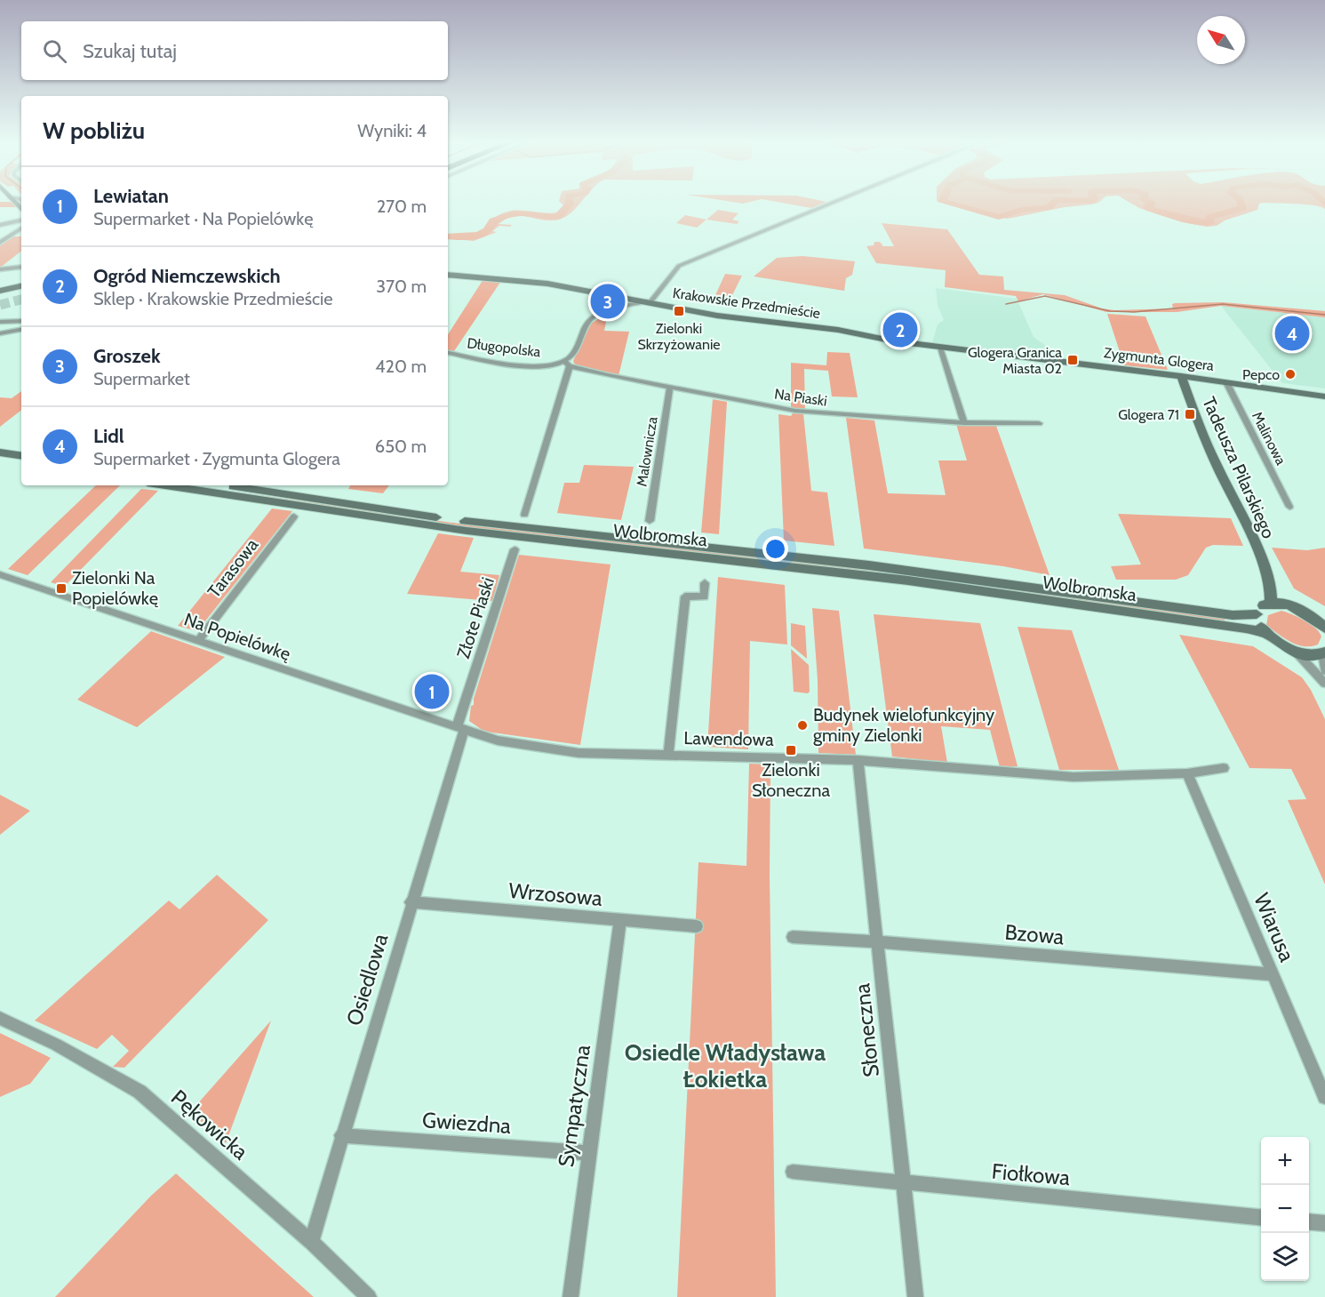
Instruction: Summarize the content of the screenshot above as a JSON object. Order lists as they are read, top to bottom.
{
  "streets": {
    "main road": [
      "Krakowskie Przedmieście",
      "Zygmunta Glogera",
      "Tadeusza Pilarskiego",
      "Wolbromska"
    ],
    "street": [
      "Długopolska",
      "Na Piaski",
      "Malinowa",
      "Malownicza",
      "Tarasowa",
      "Złote Piaski",
      "Na Popielówkę",
      "Lawendowa",
      "Wrzosowa",
      "Wiarusa",
      "Bzowa",
      "Osiedlowa",
      "Słoneczna",
      "Sympatyczna",
      "Gwiezdna",
      "Pękowicka",
      "Fiołkowa"
    ]
  },
  "crossings": [
    ["Krakowskie Przedmieście", "Długopolska"],
    ["Krakowskie Przedmieście", "Zygmunta Glogera"],
    ["Długopolska", "Na Piaski"],
    ["Zygmunta Glogera", "Malinowa"],
    ["Zygmunta Glogera", "Tadeusza Pilarskiego"],
    ["Na Piaski", "Malownicza"],
    ["Tarasowa", "Na Popielówkę"],
    ["Złote Piaski", "Na Popielówkę"],
    ["Złote Piaski", "Lawendowa"],
    ["Złote Piaski", "Osiedlowa"],
    ["Na Popielówkę", "Lawendowa"],
    ["Na Popielówkę", "Osiedlowa"],
    ["Lawendowa", "Wiarusa"],
    ["Lawendowa", "Osiedlowa"],
    ["Lawendowa", "Słoneczna"],
    ["Wrzosowa", "Osiedlowa"],
    ["Wrzosowa", "Sympatyczna"],
    ["Wiarusa", "Bzowa"],
    ["Bzowa", "Słoneczna"],
    ["Osiedlowa", "Gwiezdna"],
    ["Osiedlowa", "Pękowicka"],
    ["Słoneczna", "Fiołkowa"],
    ["Sympatyczna", "Gwiezdna"]
  ],
  "districts": ["Osiedle Władysława Łokietka"],
  "places": {
    "transit": [
      "Zielonki Skrzyżowanie",
      "Glogera Granica Miasta 02",
      "Glogera 71",
      "Zielonki Na Popielówkę",
      "Zielonki Słoneczna"
    ],
    "other": ["Pepco", "Budynek wielofunkcyjny gminy Zielonki"]
  },
  "north": "top left",
  "page": {
    "search": "Szukaj tutaj",
    "heading": ["W pobliżu", "Wyniki: 4"],
    "list": [
      {
        "mark": "1",
        "name": "Lewiatan",
        "note": "Supermarket · Na Popielówkę",
        "value": "270 m"
      },
      {
        "mark": "2",
        "name": "Ogród Niemczewskich",
        "note": "Sklep · Krakowskie Przedmieście",
        "value": "370 m"
      },
      {
        "mark": "3",
        "name": "Groszek",
        "note": "Supermarket",
        "value": "420 m"
      },
      {
        "mark": "4",
        "name": "Lidl",
        "note": "Supermarket · Zygmunta Glogera",
        "value": "650 m"
      }
    ],
    "pins": [
      "3",
      "2",
      "4",
      "1"
    ],
    "map_buttons": ["+", "−"]
  }
}
